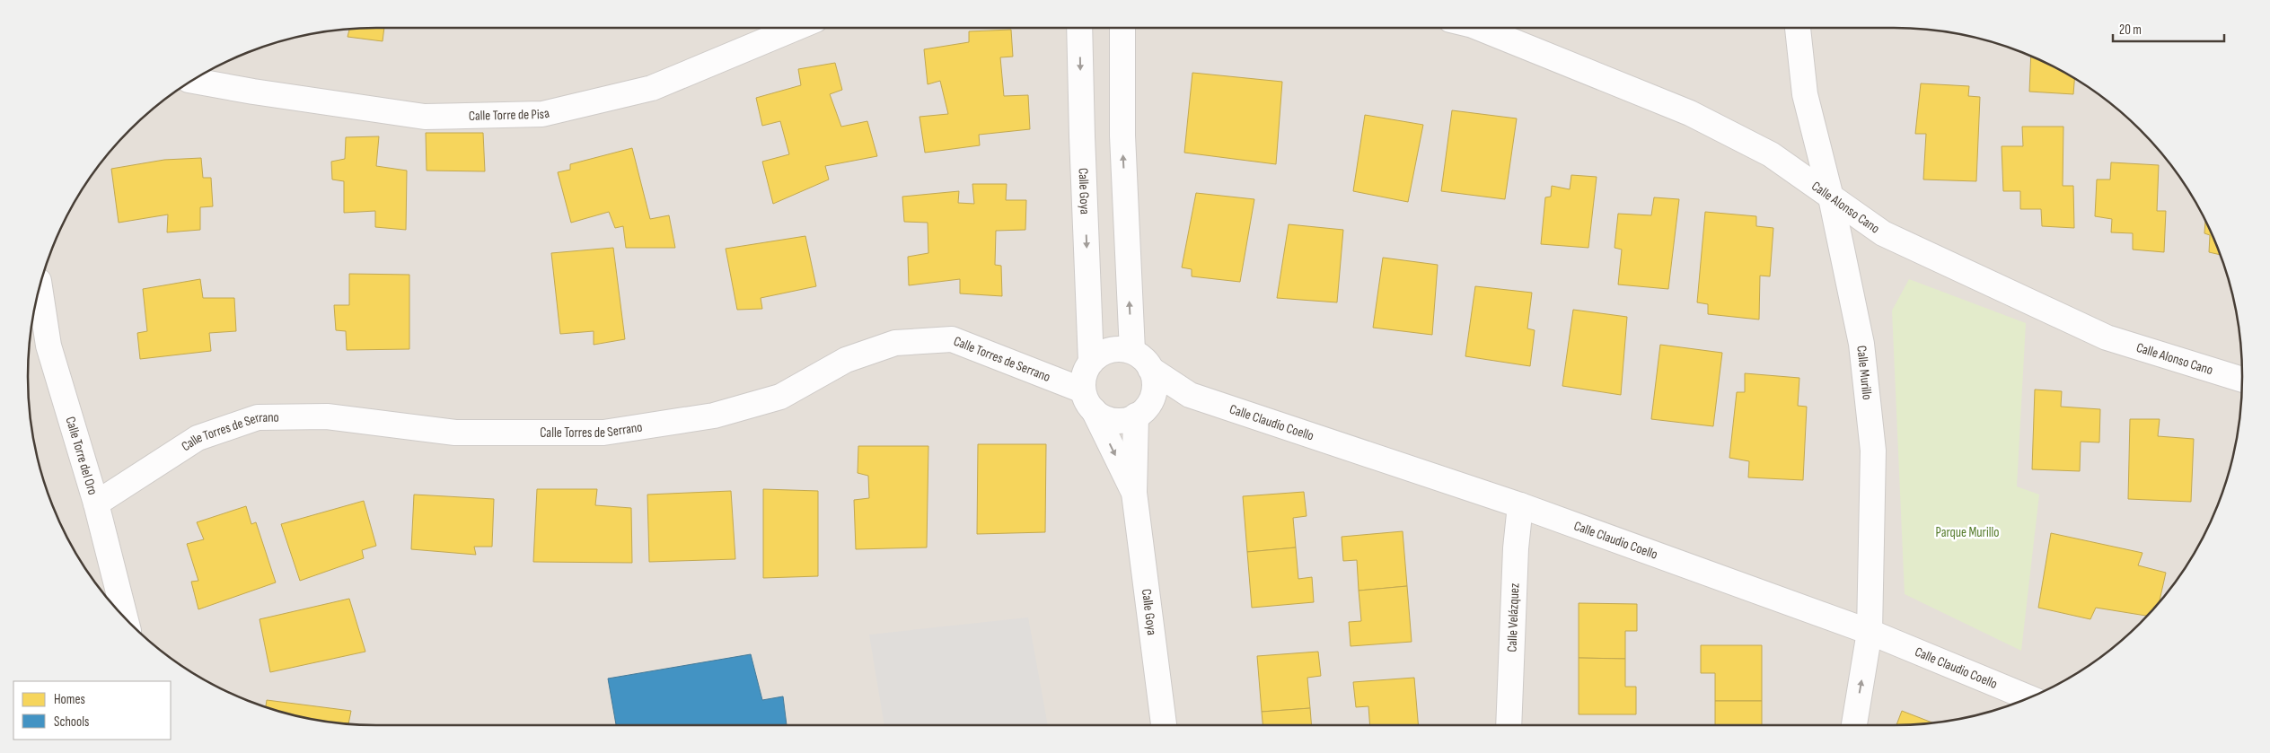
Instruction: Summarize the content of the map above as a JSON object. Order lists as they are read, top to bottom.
{
  "streets": {
    "street": [
      "Calle Torre de Pisa",
      "Calle Goya",
      "Calle Alonso Cano",
      "Calle Torres de Serrano",
      "Calle Murillo",
      "Calle Claudio Coello",
      "Calle Torre del Oro",
      "Calle Velázquez"
    ]
  },
  "crossings": [
    ["Calle Goya", "Calle Torres de Serrano"],
    ["Calle Goya", "Calle Claudio Coello"],
    ["Calle Alonso Cano", "Calle Murillo"],
    ["Calle Torres de Serrano", "Calle Claudio Coello"],
    ["Calle Torres de Serrano", "Calle Torre del Oro"],
    ["Calle Murillo", "Calle Claudio Coello"],
    ["Calle Claudio Coello", "Calle Velázquez"]
  ],
  "parks": ["Parque Murillo"],
  "legend": ["Homes", "Schools"],
  "scale_bar": "20 m"
}
